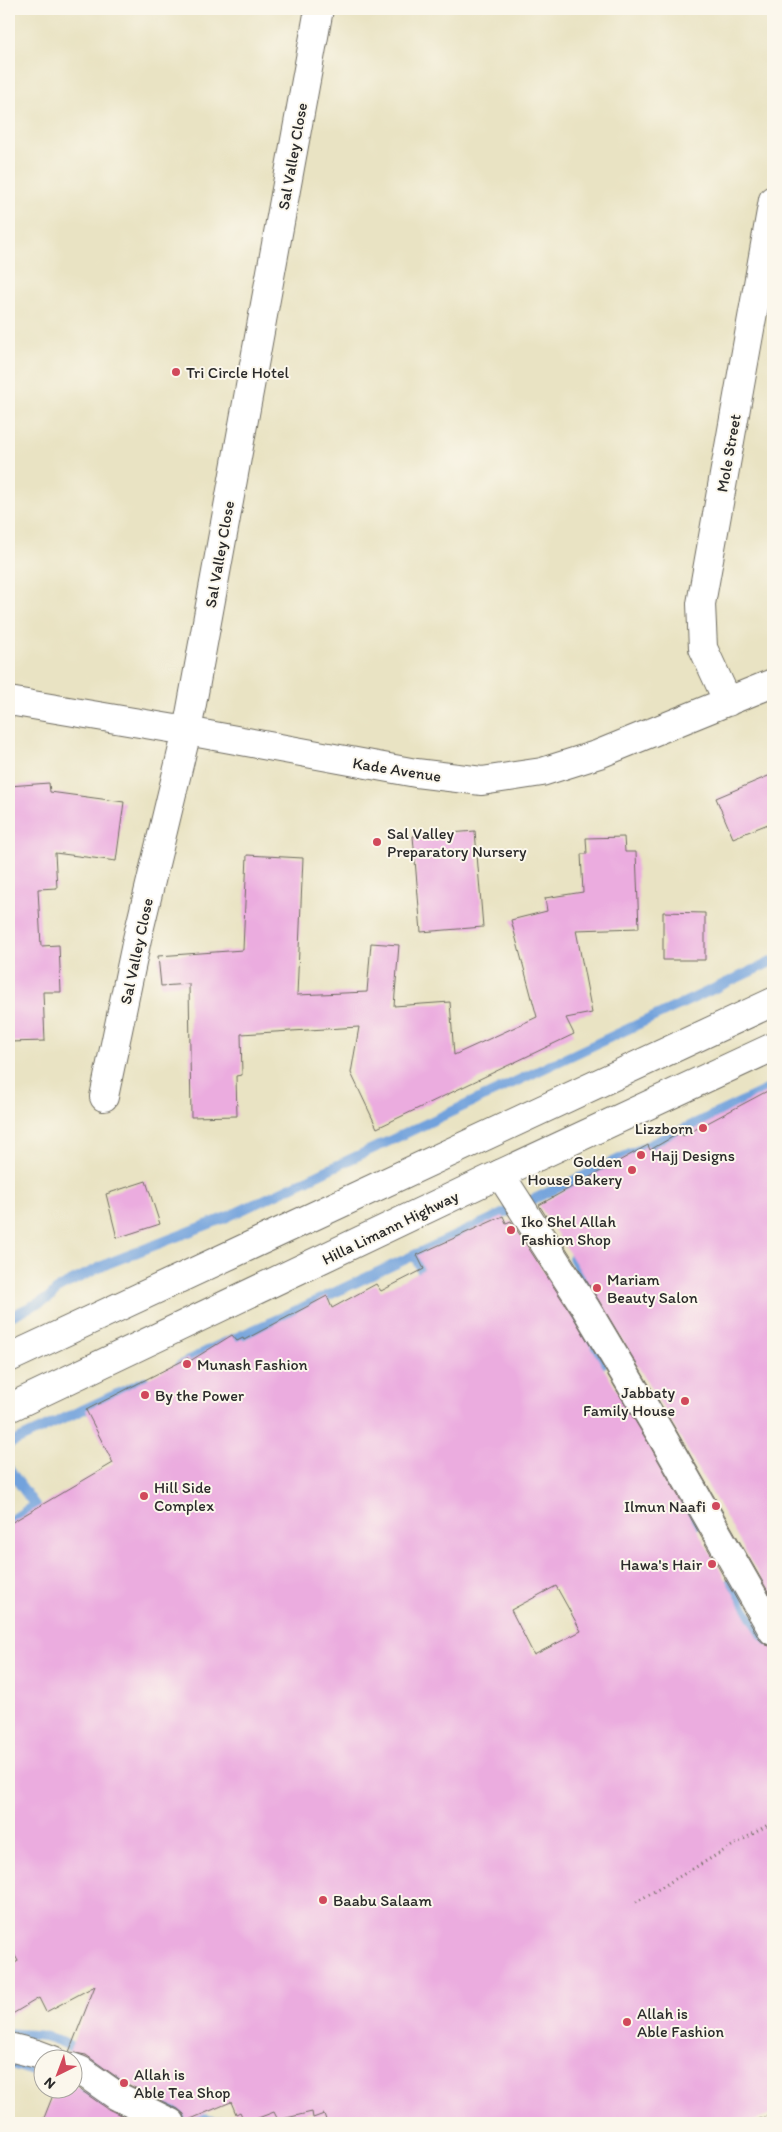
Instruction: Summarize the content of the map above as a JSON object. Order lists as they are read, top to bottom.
{
  "streets": {
    "street": [
      "Sal Valley Close",
      "Mole Street",
      "Kade Avenue",
      "Hilla Limann Highway"
    ]
  },
  "crossings": [
    ["Sal Valley Close", "Kade Avenue"],
    ["Mole Street", "Kade Avenue"]
  ],
  "places": [
    "Tri Circle Hotel",
    "Sal Valley Preparatory Nursery",
    "Lizzborn",
    "Hajj Designs",
    "Golden House Bakery",
    "Iko Shel Allah Fashion Shop",
    "Mariam Beauty Salon",
    "Munash Fashion",
    "By the Power",
    "Jabbaty Family House",
    "Hill Side Complex",
    "Ilmun Naafi",
    "Hawa's Hair",
    "Baabu Salaam",
    "Allah is Able Fashion",
    "Allah is Able Tea Shop"
  ],
  "north": "bottom left"
}
